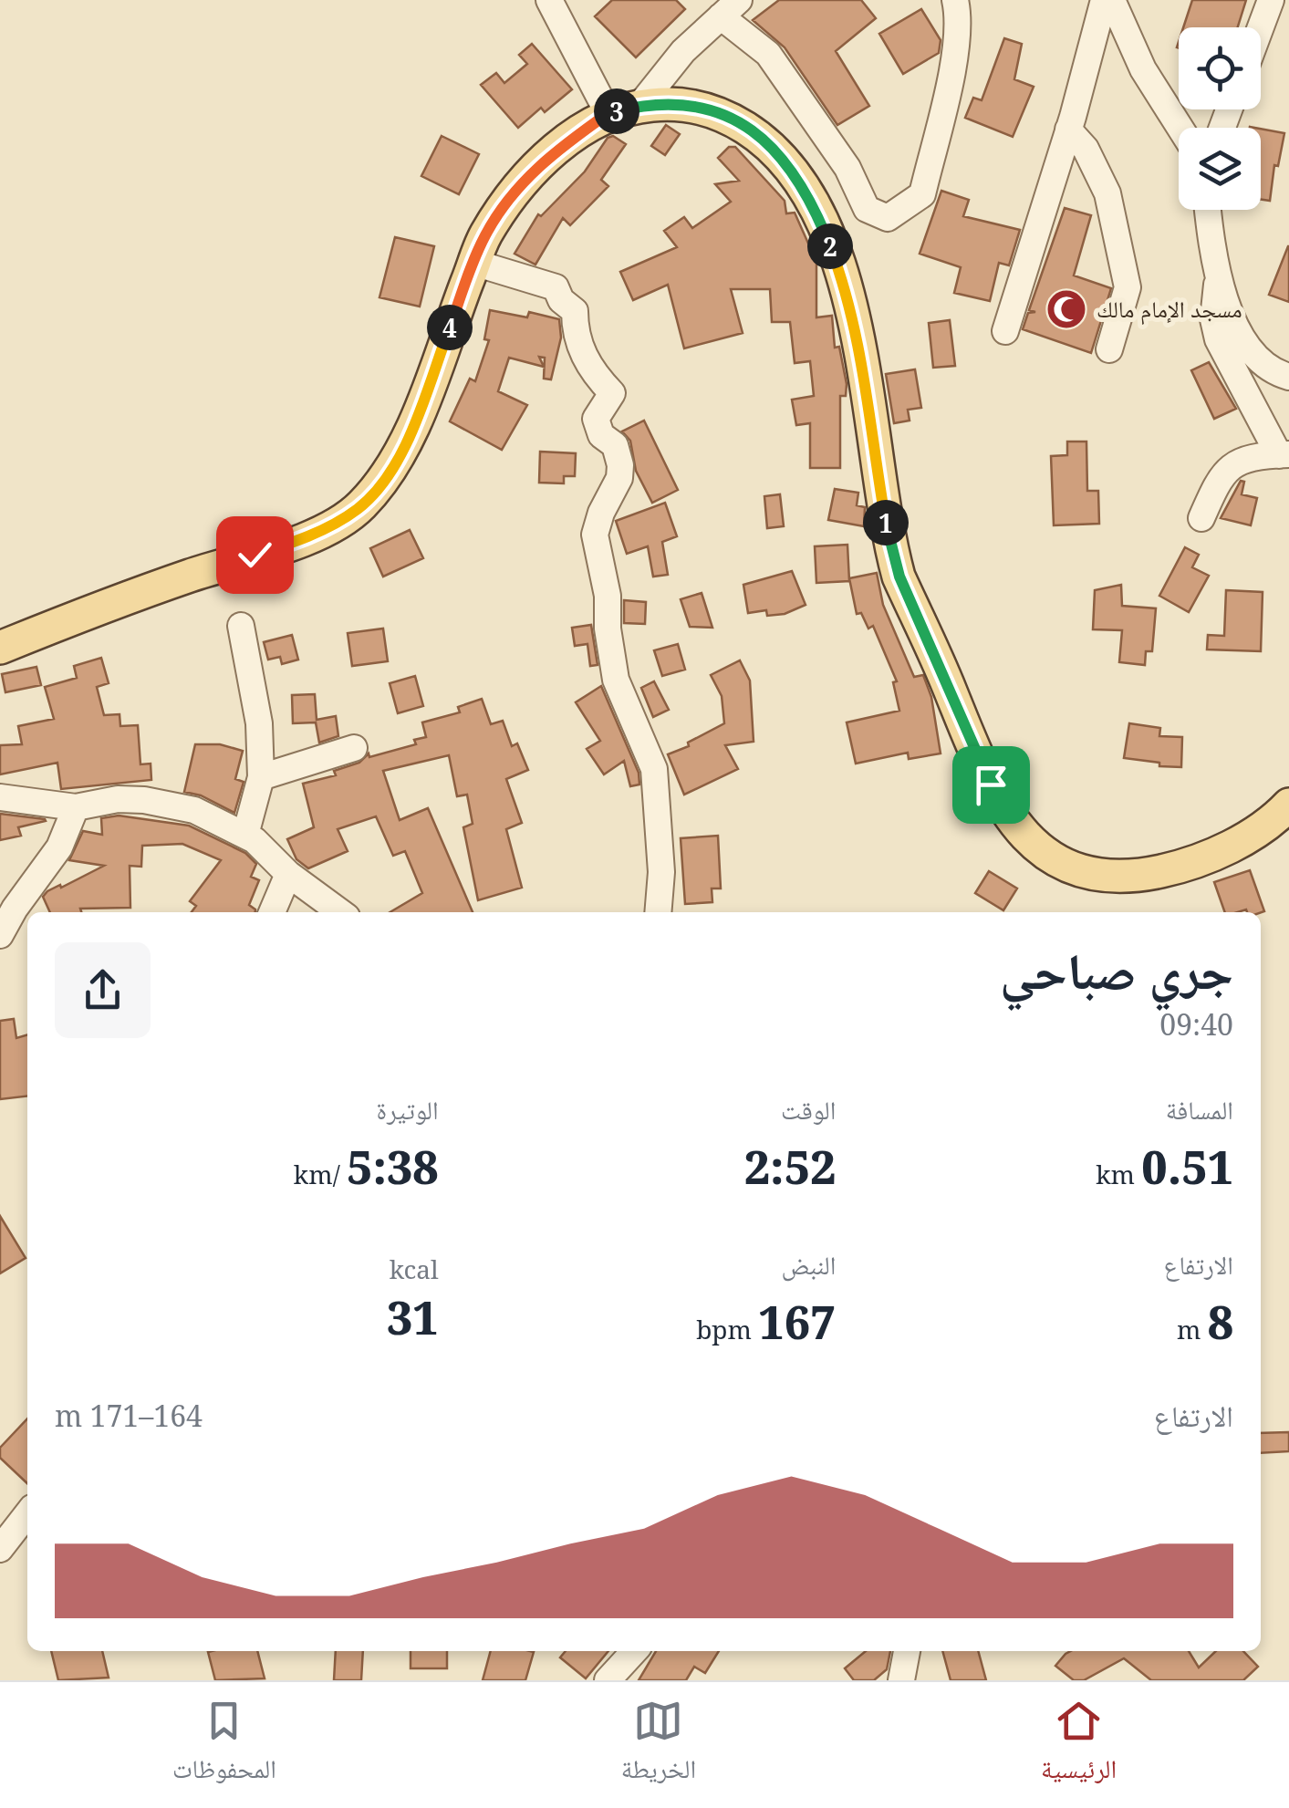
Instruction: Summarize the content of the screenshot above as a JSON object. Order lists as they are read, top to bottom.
{
  "places": {
    "mosque": ["مسجد الإمام مالك"]
  },
  "page": {
    "pins": [
      "3",
      "2",
      "4",
      "1"
    ],
    "heading": ["جري صباحي", "09:40"],
    "stats": [
      ["المسافة", "0.51 km"],
      ["الوقت", "2:52"],
      ["الوتيرة", "5:38 /km"],
      ["الارتفاع", "8 m"],
      ["النبض", "167 bpm"],
      ["kcal", "31"]
    ],
    "chart": ["الارتفاع", "164–171 m"],
    "tabs": ["الرئيسية", "الخريطة", "المحفوظات"]
  }
}
